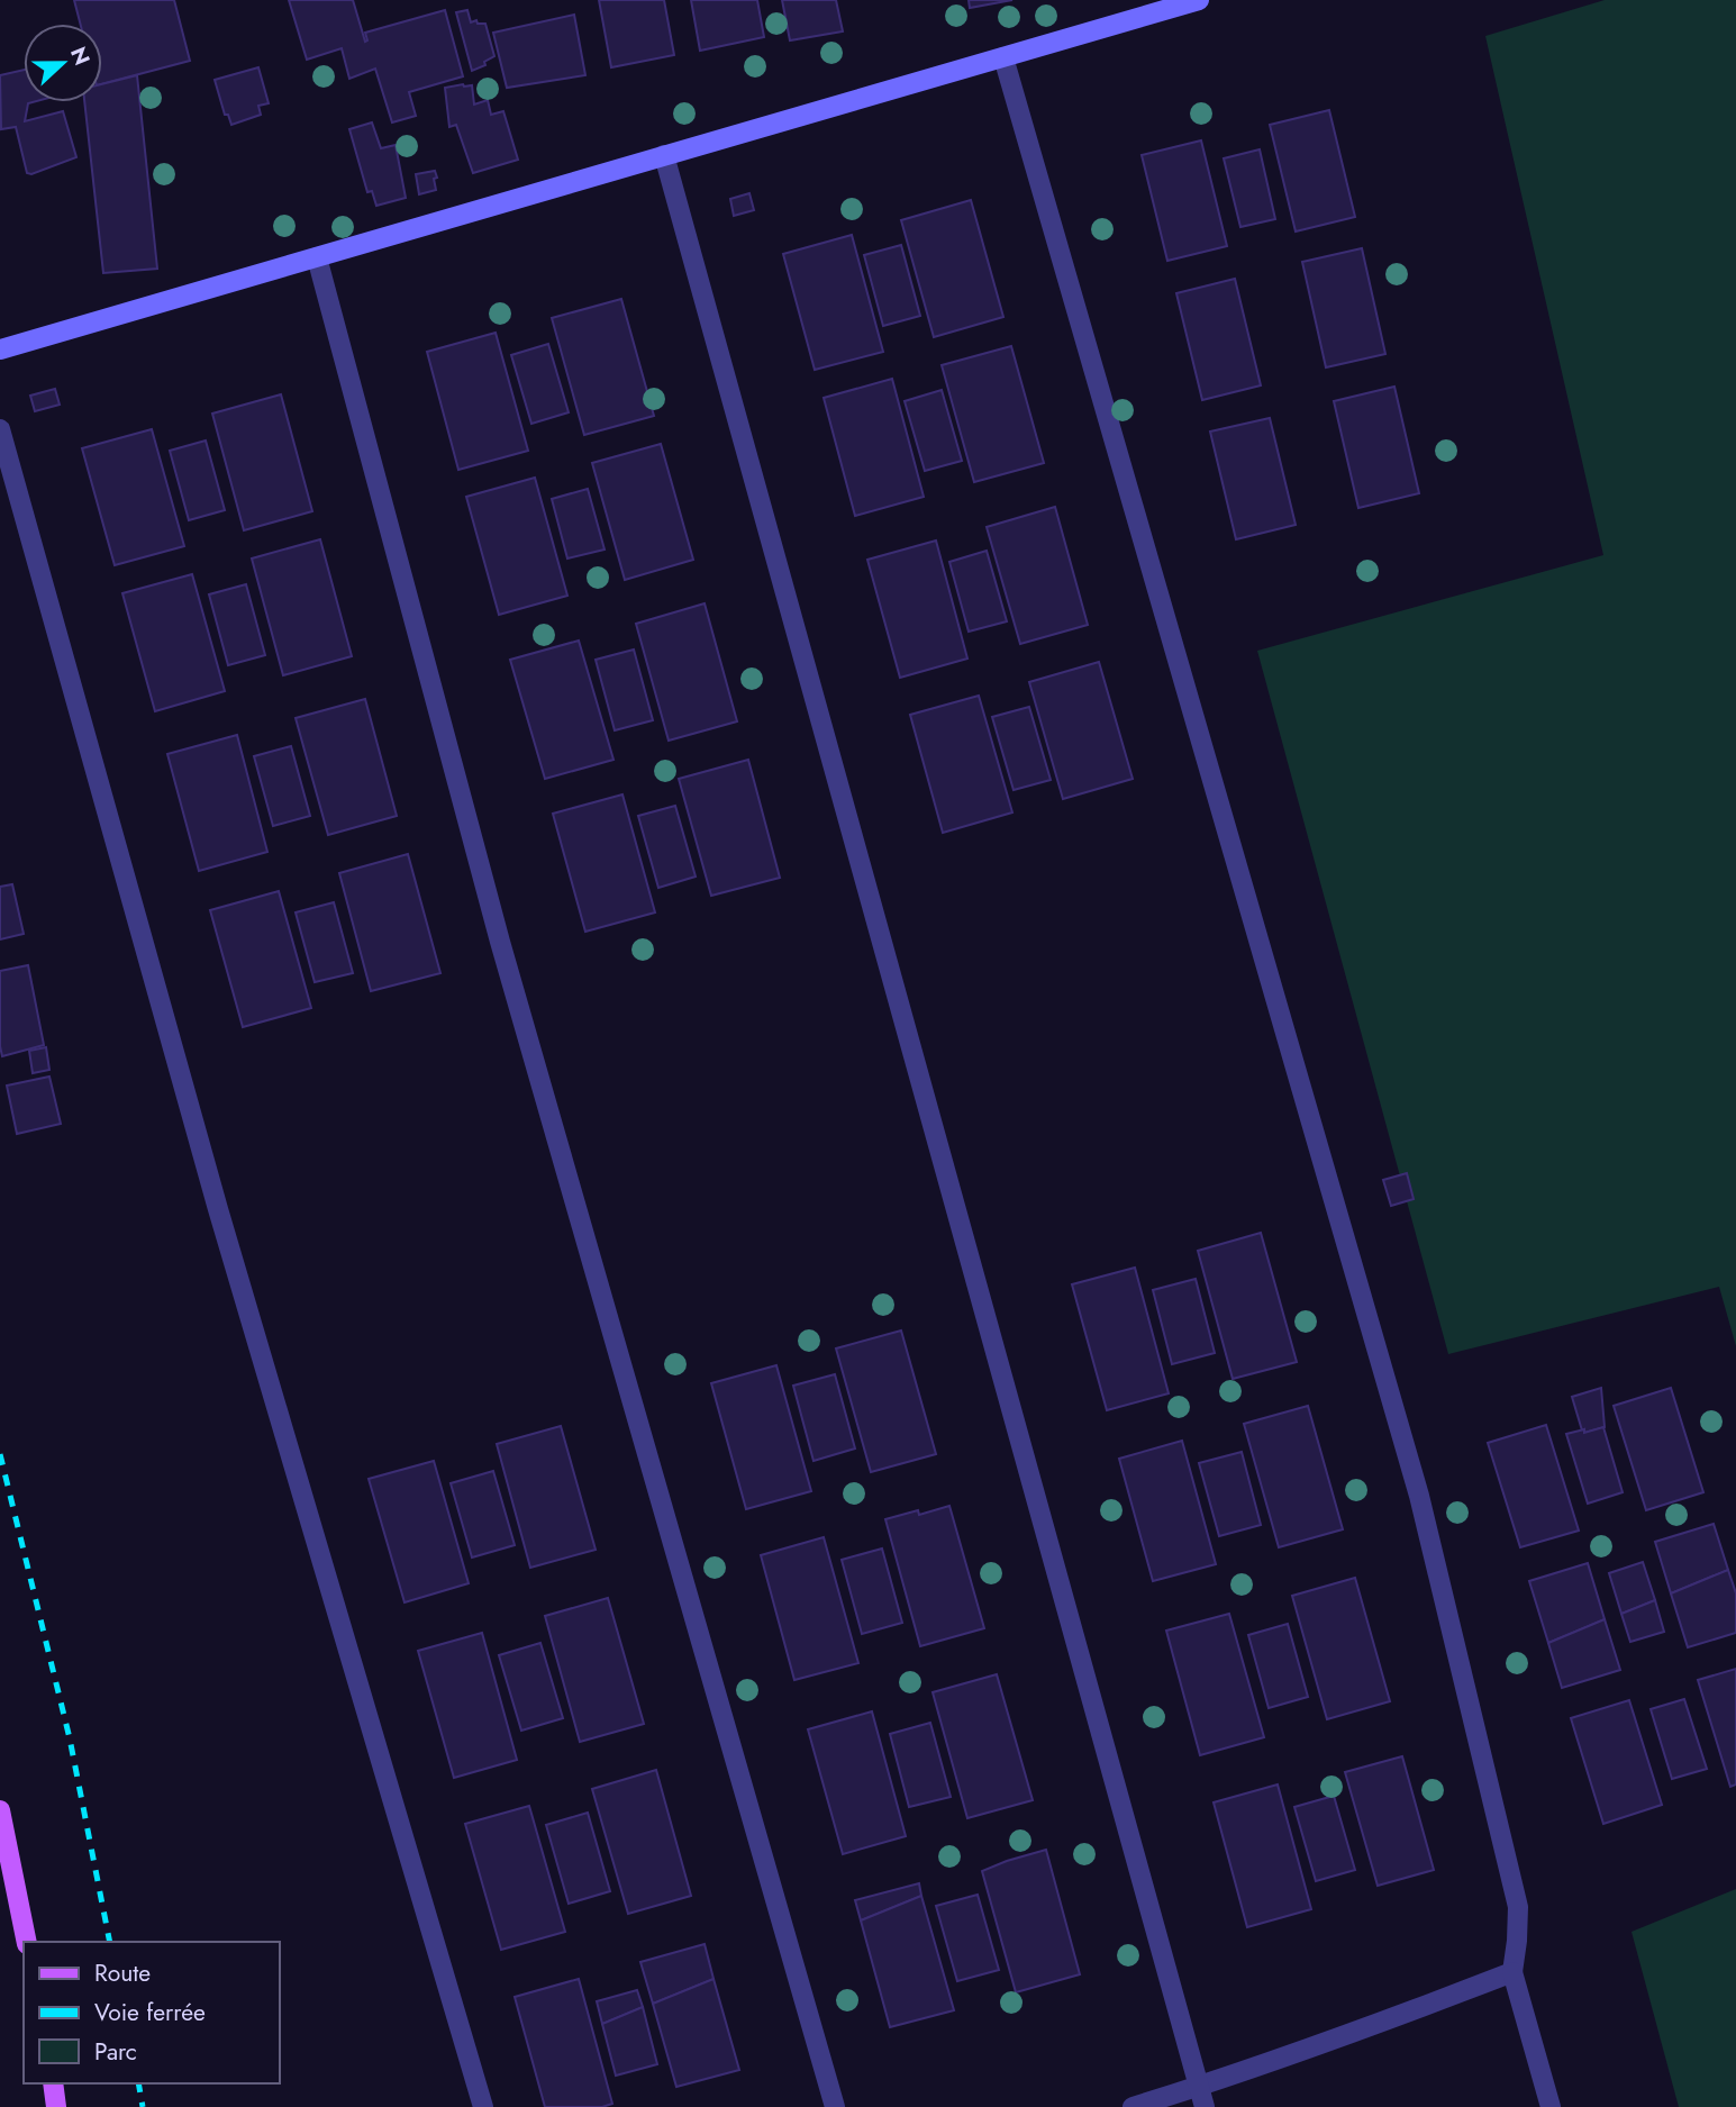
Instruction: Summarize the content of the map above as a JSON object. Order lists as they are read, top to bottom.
{
  "legend": ["Route", "Voie ferrée", "Parc"],
  "north": "right"
}
